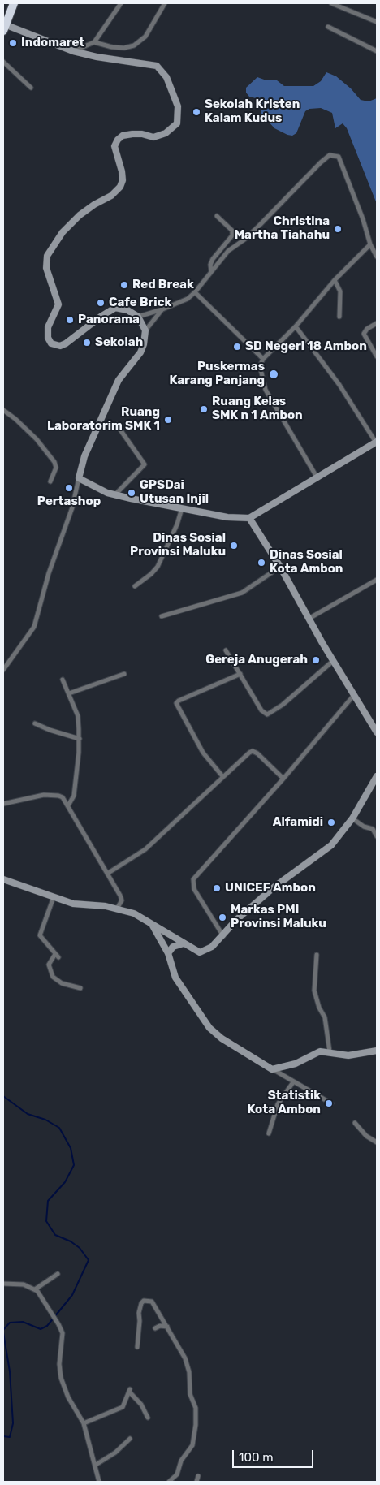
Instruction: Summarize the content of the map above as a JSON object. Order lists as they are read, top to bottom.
{
  "places": [
    "Indomaret",
    "Sekolah Kristen Kalam Kudus",
    "Christina Martha Tiahahu",
    "Red Break",
    "Cafe Brick",
    "Panorama",
    "Sekolah",
    "SD Negeri 18 Ambon",
    "Puskermas Karang Panjang",
    "Ruang Kelas SMK n 1 Ambon",
    "Ruang Laboratorim SMK 1",
    "Pertashop",
    "GPSDai Utusan Injil",
    "Dinas Sosial Provinsi Maluku",
    "Dinas Sosial Kota Ambon",
    "Gereja Anugerah",
    "Alfamidi",
    "UNICEF Ambon",
    "Markas PMI Provinsi Maluku",
    "Statistik Kota Ambon"
  ],
  "scale_bar": "100 m"
}
